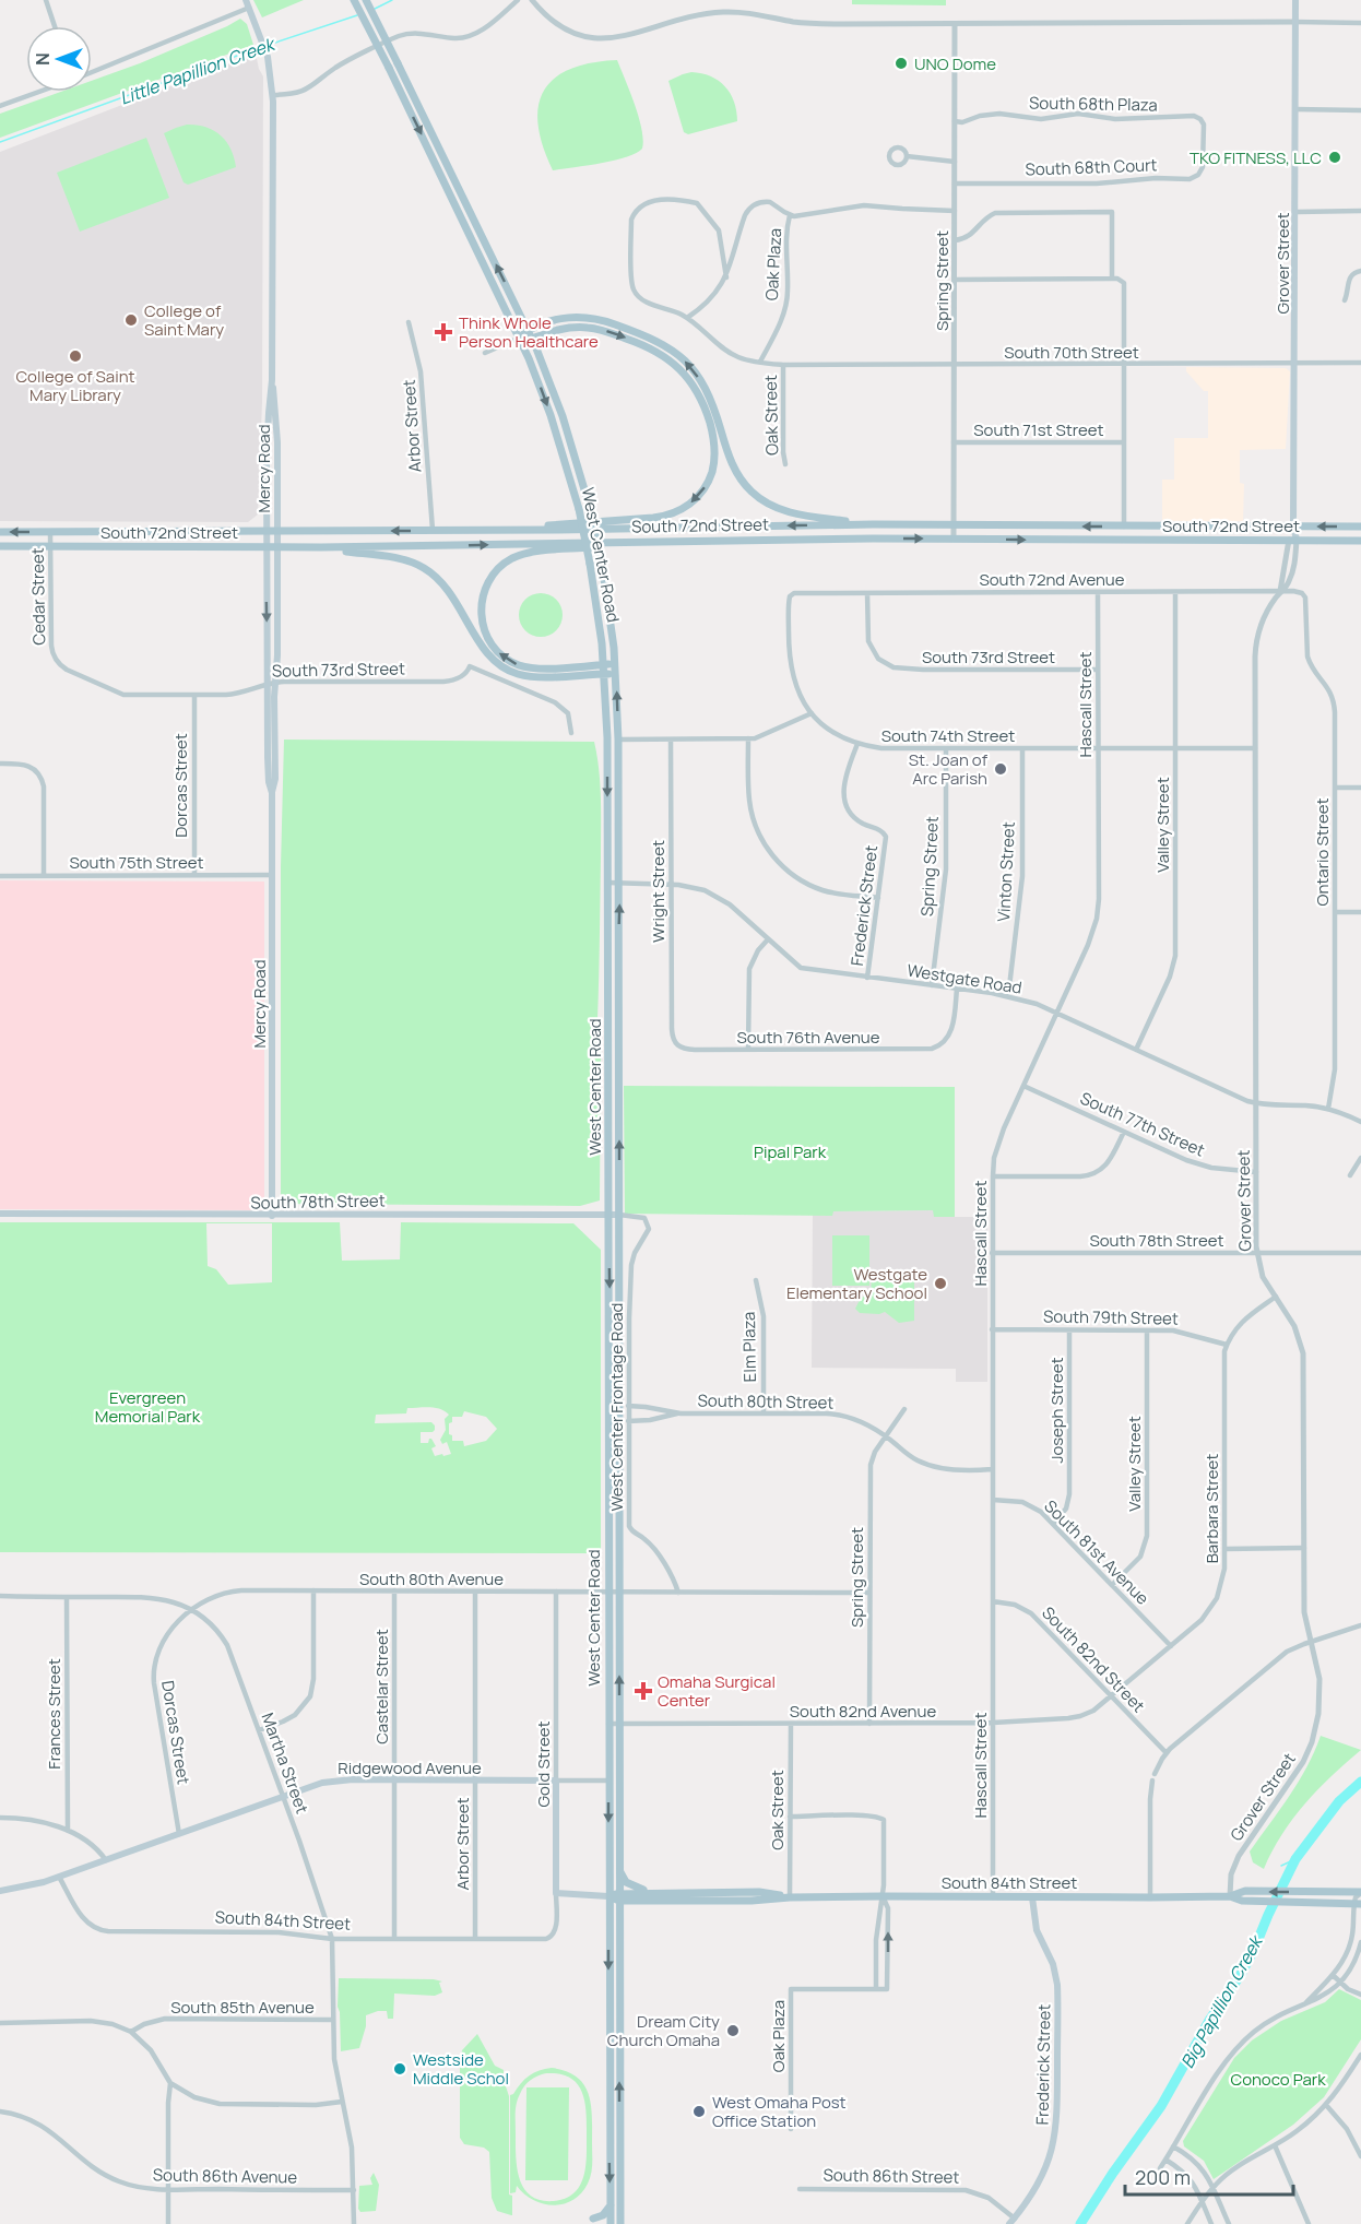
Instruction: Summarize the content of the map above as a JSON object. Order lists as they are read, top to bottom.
{
  "streets": {
    "main road": [
      "Grover Street",
      "Mercy Road",
      "South 72nd Street",
      "West Center Road",
      "Frederick Street",
      "South 78th Street",
      "Gold Street",
      "Ridgewood Avenue",
      "South 84th Street"
    ],
    "street": [
      "South 68th Plaza",
      "South 68th Court",
      "Oak Plaza",
      "Spring Street",
      "South 70th Street",
      "Oak Street",
      "Arbor Street",
      "South 71st Street",
      "South 72nd Avenue",
      "Cedar Street",
      "South 73rd Street",
      "Hascall Street",
      "South 74th Street",
      "Dorcas Street",
      "Valley Street",
      "Ontario Street",
      "South 75th Street",
      "Vinton Street",
      "Wright Street",
      "Westgate Road",
      "South 76th Avenue",
      "South 77th Street",
      "South 79th Street",
      "Elm Plaza",
      "South 80th Street",
      "West Center Frontage Road",
      "Joseph Street",
      "Barbara Street",
      "South 81st Avenue",
      "South 80th Avenue",
      "South 82nd Street",
      "Castelar Street",
      "South 82nd Avenue",
      "Frances Street",
      "Martha Street",
      "South 85th Avenue",
      "South 86th Avenue",
      "South 86th Street"
    ]
  },
  "crossings": [
    ["South 68th Plaza", "South 68th Court"],
    ["South 68th Plaza", "Spring Street"],
    ["South 68th Court", "Spring Street"],
    ["Grover Street", "South 70th Street"],
    ["Grover Street", "South 72nd Street"],
    ["Grover Street", "South 72nd Avenue"],
    ["Grover Street", "South 74th Street"],
    ["Grover Street", "Westgate Road"],
    ["Grover Street", "South 77th Street"],
    ["Grover Street", "South 78th Street"],
    ["Grover Street", "South 84th Street"],
    ["Oak Plaza", "South 70th Street"],
    ["Oak Plaza", "South 84th Street"],
    ["Spring Street", "South 70th Street"],
    ["Spring Street", "South 71st Street"],
    ["Spring Street", "South 72nd Street"],
    ["Spring Street", "South 74th Street"],
    ["Spring Street", "Westgate Road"],
    ["Spring Street", "South 80th Street"],
    ["Spring Street", "South 80th Avenue"],
    ["Spring Street", "South 82nd Avenue"],
    ["South 70th Street", "Oak Street"],
    ["Oak Street", "South 82nd Avenue"],
    ["Oak Street", "South 84th Street"],
    ["Arbor Street", "South 72nd Street"],
    ["Arbor Street", "South 80th Avenue"],
    ["Arbor Street", "Ridgewood Avenue"],
    ["Arbor Street", "South 84th Street"],
    ["Mercy Road", "South 72nd Street"],
    ["Mercy Road", "South 73rd Street"],
    ["Mercy Road", "South 75th Street"],
    ["Mercy Road", "South 78th Street"],
    ["South 72nd Street", "Cedar Street"],
    ["West Center Road", "Westgate Road"],
    ["West Center Road", "South 78th Street"],
    ["West Center Road", "South 80th Avenue"],
    ["West Center Road", "South 82nd Avenue"],
    ["West Center Road", "Ridgewood Avenue"],
    ["West Center Road", "South 84th Street"],
    ["South 72nd Avenue", "South 73rd Street"],
    ["South 72nd Avenue", "Hascall Street"],
    ["South 72nd Avenue", "South 74th Street"],
    ["South 72nd Avenue", "Valley Street"],
    ["South 72nd Avenue", "Ontario Street"],
    ["Cedar Street", "South 73rd Street"],
    ["South 73rd Street", "Hascall Street"],
    ["South 73rd Street", "Dorcas Street"],
    ["Hascall Street", "South 74th Street"],
    ["Hascall Street", "Westgate Road"],
    ["Hascall Street", "South 77th Street"],
    ["Hascall Street", "South 78th Street"],
    ["Hascall Street", "South 79th Street"],
    ["Hascall Street", "South 80th Street"],
    ["Hascall Street", "South 81st Avenue"],
    ["Hascall Street", "South 82nd Street"],
    ["Hascall Street", "South 82nd Avenue"],
    ["Hascall Street", "South 84th Street"],
    ["South 74th Street", "Valley Street"],
    ["South 74th Street", "Vinton Street"],
    ["South 74th Street", "Frederick Street"],
    ["Dorcas Street", "South 75th Street"],
    ["Dorcas Street", "South 80th Avenue"],
    ["Dorcas Street", "Martha Street"],
    ["Dorcas Street", "Ridgewood Avenue"],
    ["Valley Street", "Westgate Road"],
    ["Valley Street", "South 79th Street"],
    ["Valley Street", "South 81st Avenue"],
    ["Ontario Street", "Westgate Road"],
    ["Vinton Street", "Westgate Road"],
    ["Wright Street", "Westgate Road"],
    ["Wright Street", "South 76th Avenue"],
    ["Frederick Street", "Westgate Road"],
    ["Frederick Street", "South 84th Street"],
    ["Frederick Street", "South 86th Street"],
    ["Westgate Road", "South 76th Avenue"],
    ["South 78th Street", "West Center Frontage Road"],
    ["South 79th Street", "Joseph Street"],
    ["South 79th Street", "Barbara Street"],
    ["Elm Plaza", "South 80th Street"],
    ["South 80th Street", "West Center Frontage Road"],
    ["West Center Frontage Road", "South 80th Avenue"],
    ["Joseph Street", "South 81st Avenue"],
    ["Barbara Street", "South 81st Avenue"],
    ["Barbara Street", "South 82nd Street"],
    ["Barbara Street", "South 82nd Avenue"],
    ["South 80th Avenue", "Castelar Street"],
    ["South 80th Avenue", "Martha Street"],
    ["South 80th Avenue", "Gold Street"],
    ["South 82nd Street", "South 82nd Avenue"],
    ["Castelar Street", "Ridgewood Avenue"],
    ["Castelar Street", "South 84th Street"],
    ["Martha Street", "Ridgewood Avenue"],
    ["Martha Street", "South 84th Street"],
    ["Gold Street", "Ridgewood Avenue"],
    ["Gold Street", "South 84th Street"],
    ["Ridgewood Avenue", "South 84th Street"]
  ],
  "water": ["Little Papillion Creek", "Big Papillion Creek"],
  "parks": ["Pipal Park", "Evergreen Memorial Park", "Conoco Park"],
  "places": {
    "other": [
      "UNO Dome",
      "TKO FITNESS, LLC",
      "College of Saint Mary",
      "College of Saint Mary Library",
      "St. Joan of Arc Parish",
      "Westgate Elementary School",
      "Dream City Church Omaha",
      "Westside Middle Schol",
      "West Omaha Post Office Station"
    ],
    "health": ["Think Whole Person Healthcare", "Omaha Surgical Center"]
  },
  "scale_bar": "200 m",
  "north": "left"
}
